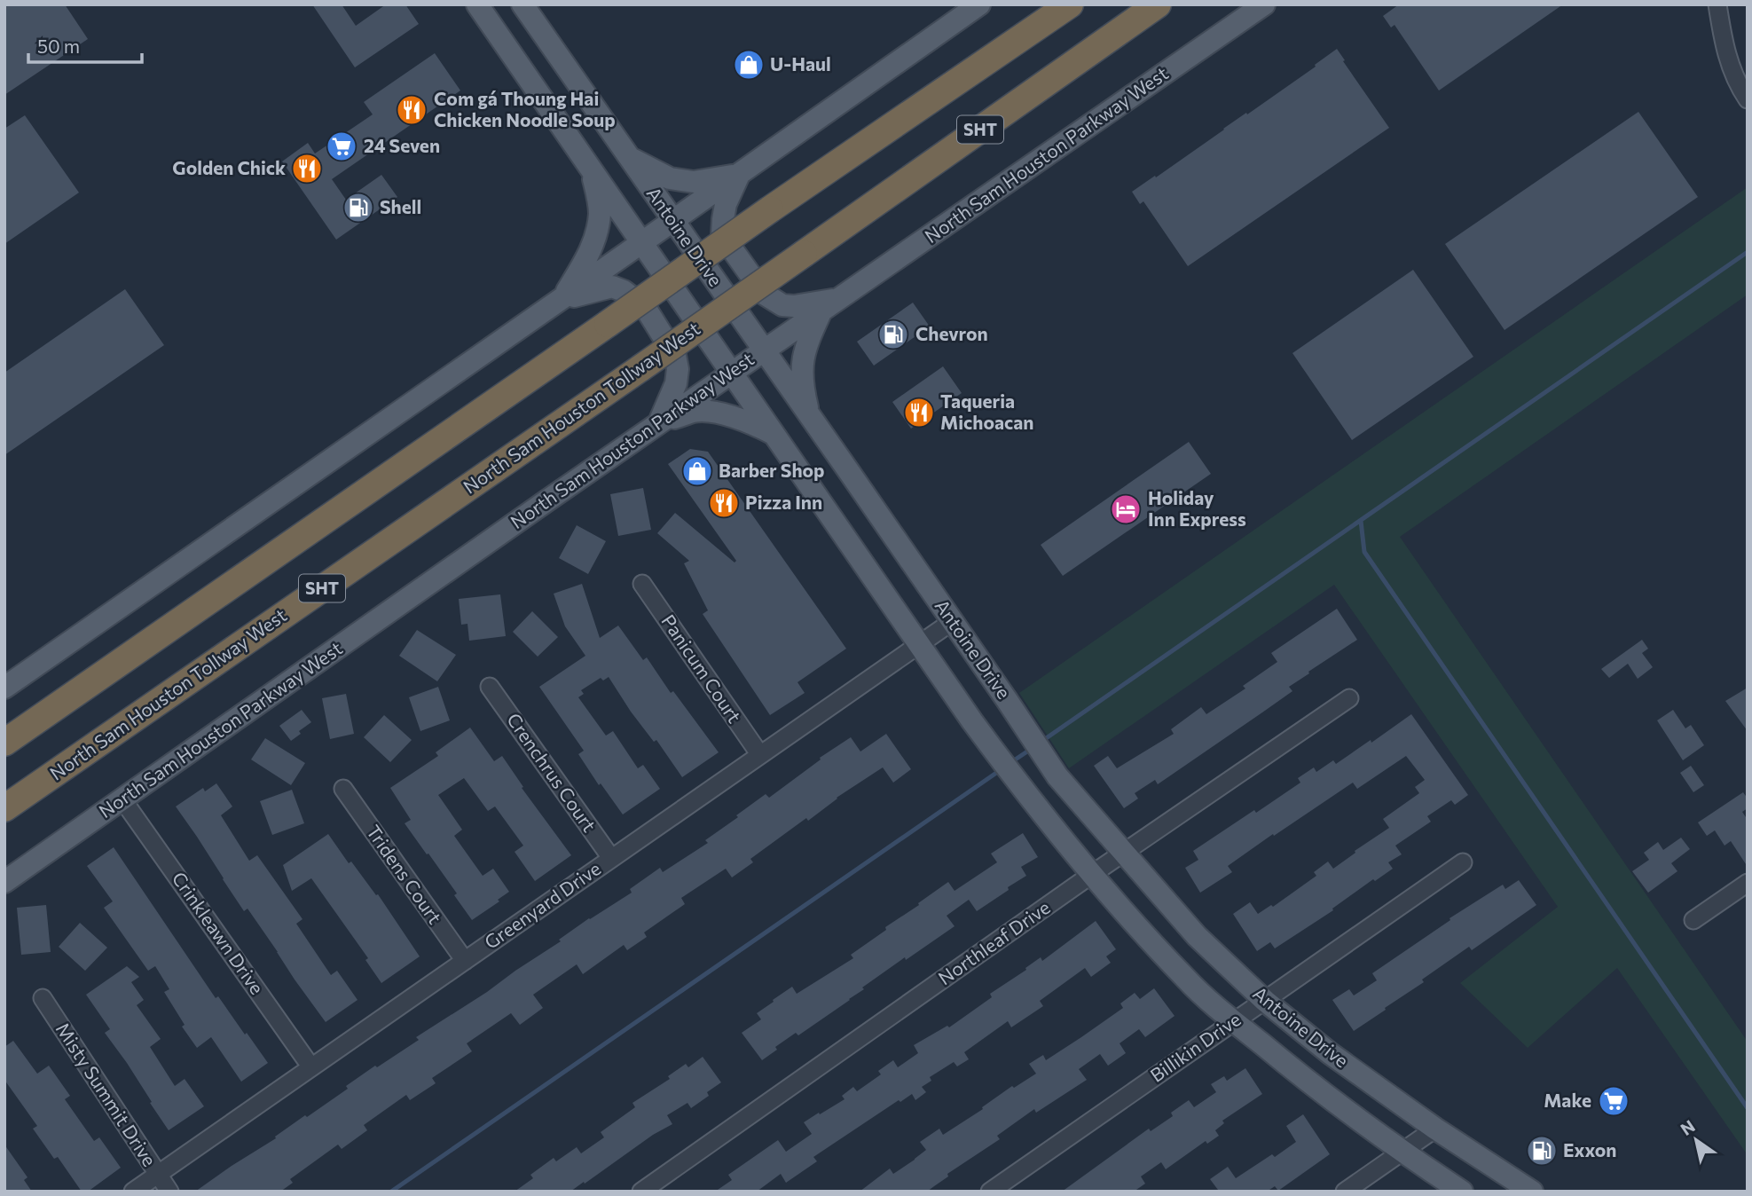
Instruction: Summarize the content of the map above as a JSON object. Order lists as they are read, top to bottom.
{
  "streets": {
    "highway": ["SHT", "North Sam Houston Tollway West"],
    "main road": ["North Sam Houston Parkway West", "Antoine Drive"],
    "street": [
      "Panicum Court",
      "Crenchrus Court",
      "Tridens Court",
      "Greenyard Drive",
      "Crinkleawn Drive",
      "Northleaf Drive",
      "Billikin Drive",
      "Misty Summit Drive"
    ]
  },
  "crossings": [
    ["North Sam Houston Parkway West", "Antoine Drive"],
    ["North Sam Houston Parkway West", "Crinkleawn Drive"],
    ["Antoine Drive", "Greenyard Drive"],
    ["Antoine Drive", "Northleaf Drive"],
    ["Antoine Drive", "Billikin Drive"],
    ["Panicum Court", "Greenyard Drive"],
    ["Crenchrus Court", "Greenyard Drive"],
    ["Tridens Court", "Greenyard Drive"],
    ["Greenyard Drive", "Crinkleawn Drive"],
    ["Greenyard Drive", "Misty Summit Drive"]
  ],
  "places": {
    "shop": ["U-Haul", "Barber Shop"],
    "restaurant": [
      "Com gá Thoung Hai Chicken Noodle Soup",
      "Golden Chick",
      "Taqueria Michoacan",
      "Pizza Inn"
    ],
    "supermarket": ["24 Seven", "Make"],
    "fuel station": ["Shell", "Chevron", "Exxon"],
    "hotel": ["Holiday Inn Express"]
  },
  "scale_bar": "50 m",
  "north": "top left"
}
